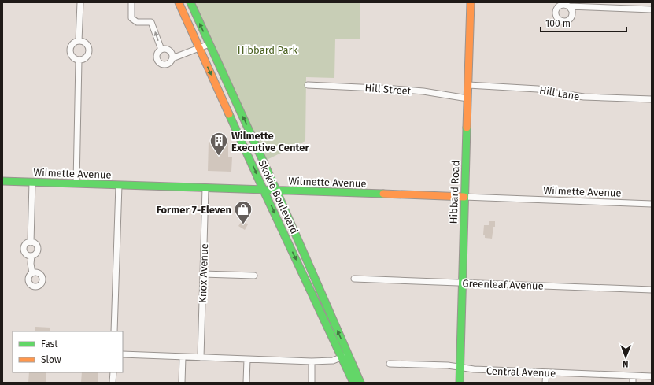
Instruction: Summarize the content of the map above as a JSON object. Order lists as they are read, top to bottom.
{
  "streets": {
    "street": [
      "Hill Street",
      "Hill Lane",
      "Wilmette Avenue",
      "Hibbard Road",
      "Skokie Boulevard",
      "Knox Avenue",
      "Greenleaf Avenue",
      "Central Avenue"
    ]
  },
  "crossings": [
    ["Hill Street", "Hibbard Road"],
    ["Hill Lane", "Hibbard Road"],
    ["Wilmette Avenue", "Hibbard Road"],
    ["Wilmette Avenue", "Skokie Boulevard"],
    ["Wilmette Avenue", "Knox Avenue"],
    ["Hibbard Road", "Greenleaf Avenue"],
    ["Hibbard Road", "Central Avenue"]
  ],
  "parks": ["Hibbard Park"],
  "places": {
    "building": ["Wilmette Executive Center"],
    "shop": ["Former 7-Eleven"]
  },
  "legend": ["Fast", "Slow"],
  "scale_bar": "100 m",
  "north": "bottom"
}
